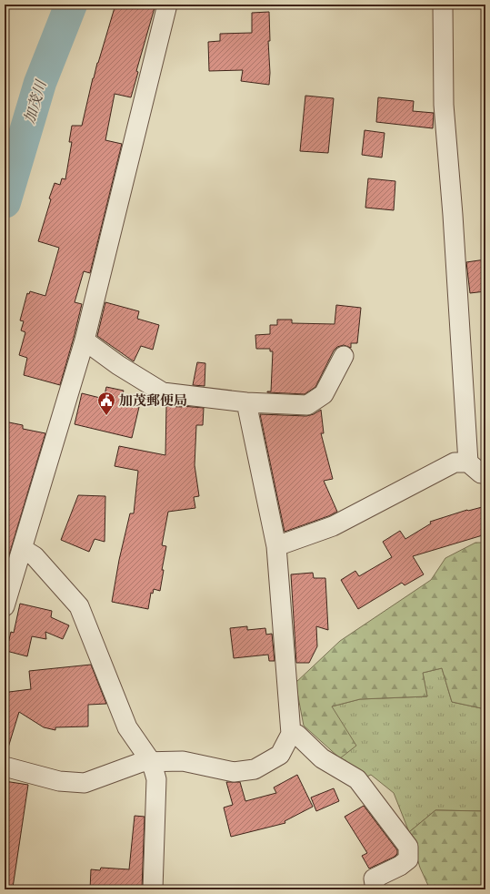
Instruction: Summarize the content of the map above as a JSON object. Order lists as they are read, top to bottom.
{
  "water": ["加茂川"],
  "places": {
    "public building": ["加茂郵便局"]
  }
}
